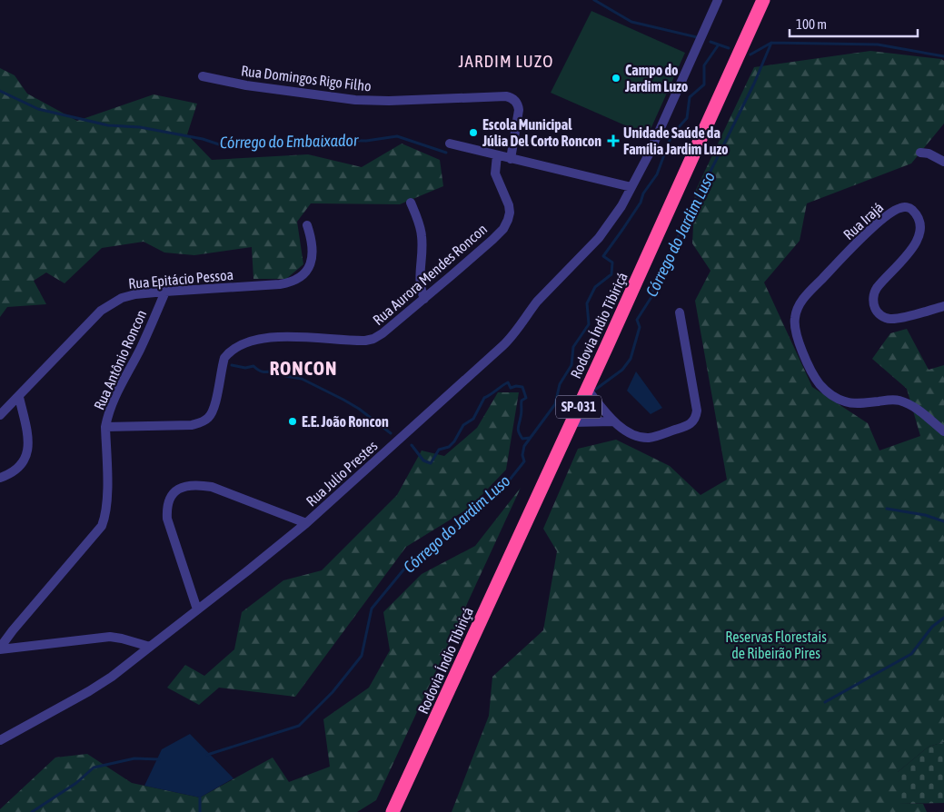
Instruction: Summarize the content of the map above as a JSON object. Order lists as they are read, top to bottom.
{
  "streets": {
    "highway": ["Rodovia Índio Tibiriçá", "SP-031"],
    "street": [
      "Rua Domingos Rigo Filho",
      "Rua Irajá",
      "Rua Aurora Mendes Roncon",
      "Rua Epitácio Pessoa",
      "Rua Antônio Roncon",
      "Rua Julio Prestes"
    ]
  },
  "crossings": [
    ["Rua Aurora Mendes Roncon", "Rua Antônio Roncon"],
    ["Rua Epitácio Pessoa", "Rua Antônio Roncon"]
  ],
  "districts": ["JARDIM LUZO", "RONCON"],
  "water": ["Córrego do Embaixador", "Córrego do Jardim Luso"],
  "parks": ["Reservas Florestais de Ribeirão Pires"],
  "places": {
    "other": ["Campo do Jardim Luzo", "Escola Municipal Júlia Del Corto Roncon", "E.E. João Roncon"],
    "health": ["Unidade Saúde da Família Jardim Luzo"]
  },
  "scale_bar": "100 m"
}
